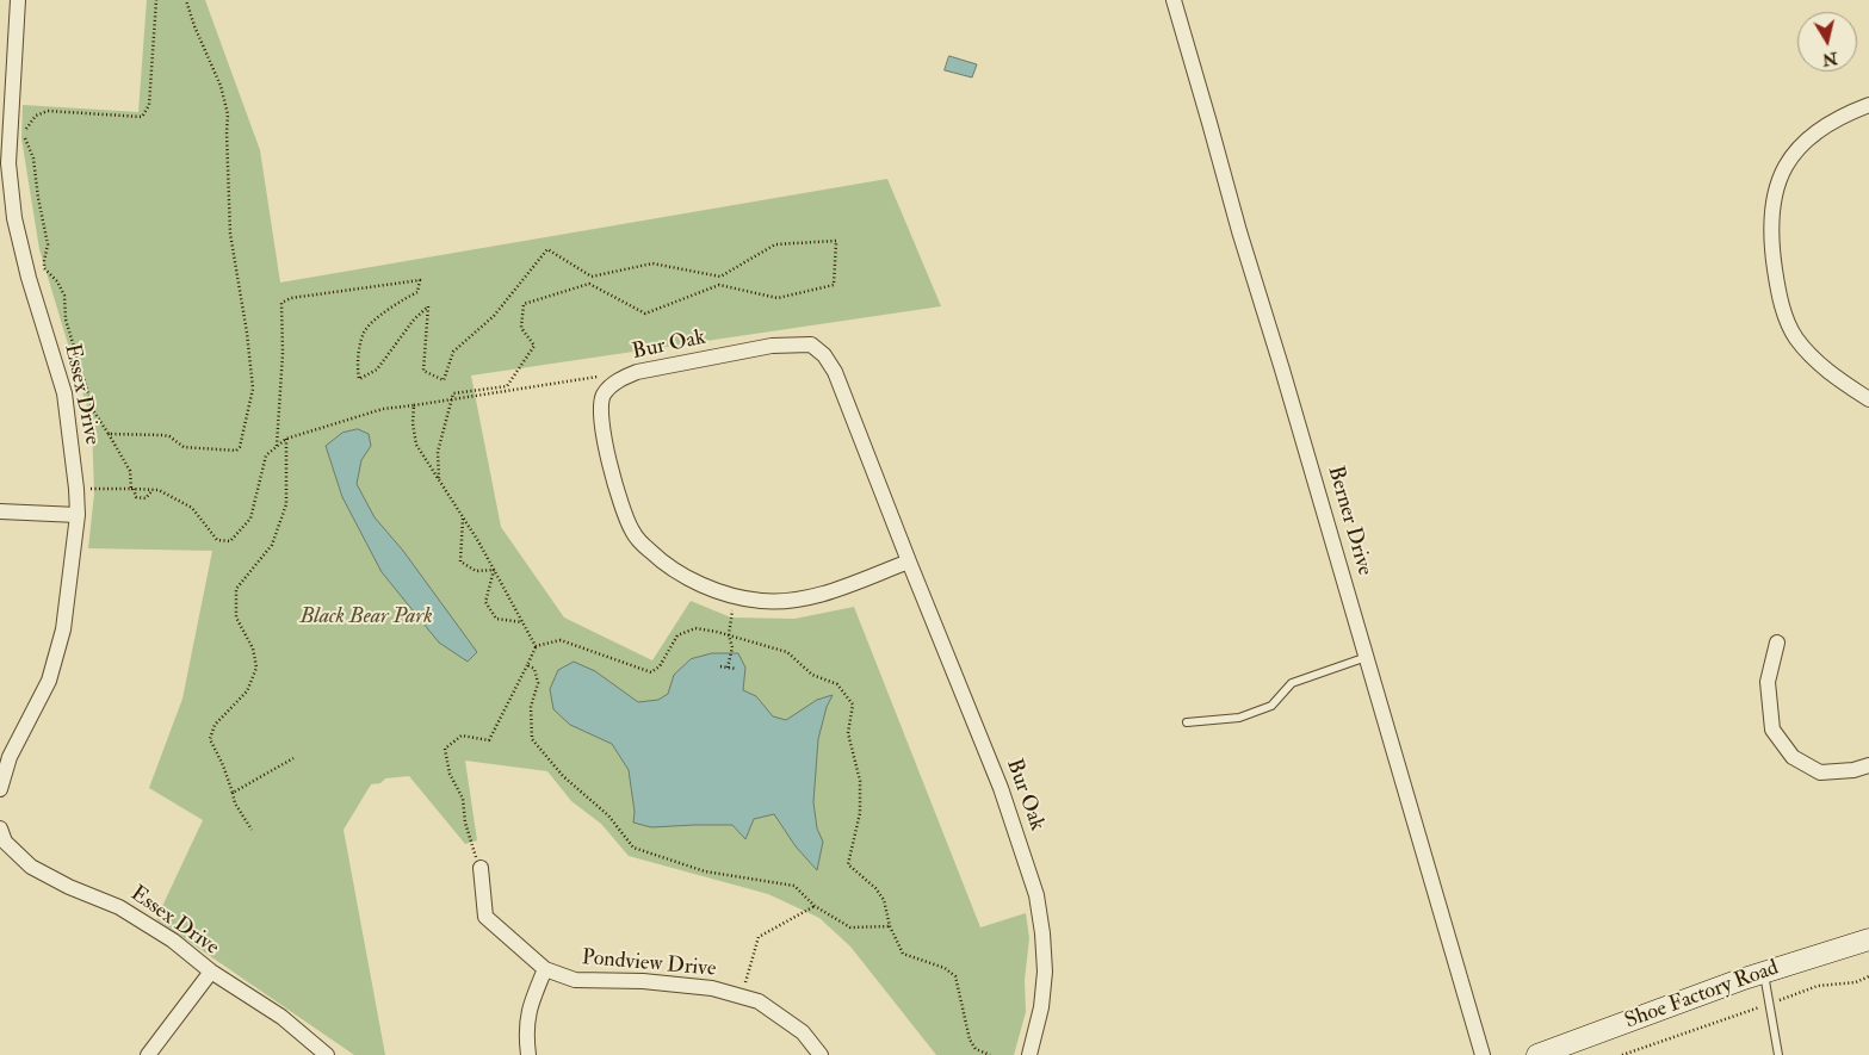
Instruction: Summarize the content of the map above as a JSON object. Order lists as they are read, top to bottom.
{
  "streets": {
    "street": [
      "Bur Oak",
      "Essex Drive",
      "Berner Drive",
      "Pondview Drive",
      "Shoe Factory Road"
    ]
  },
  "parks": ["Black Bear Park"],
  "north": "bottom"
}
